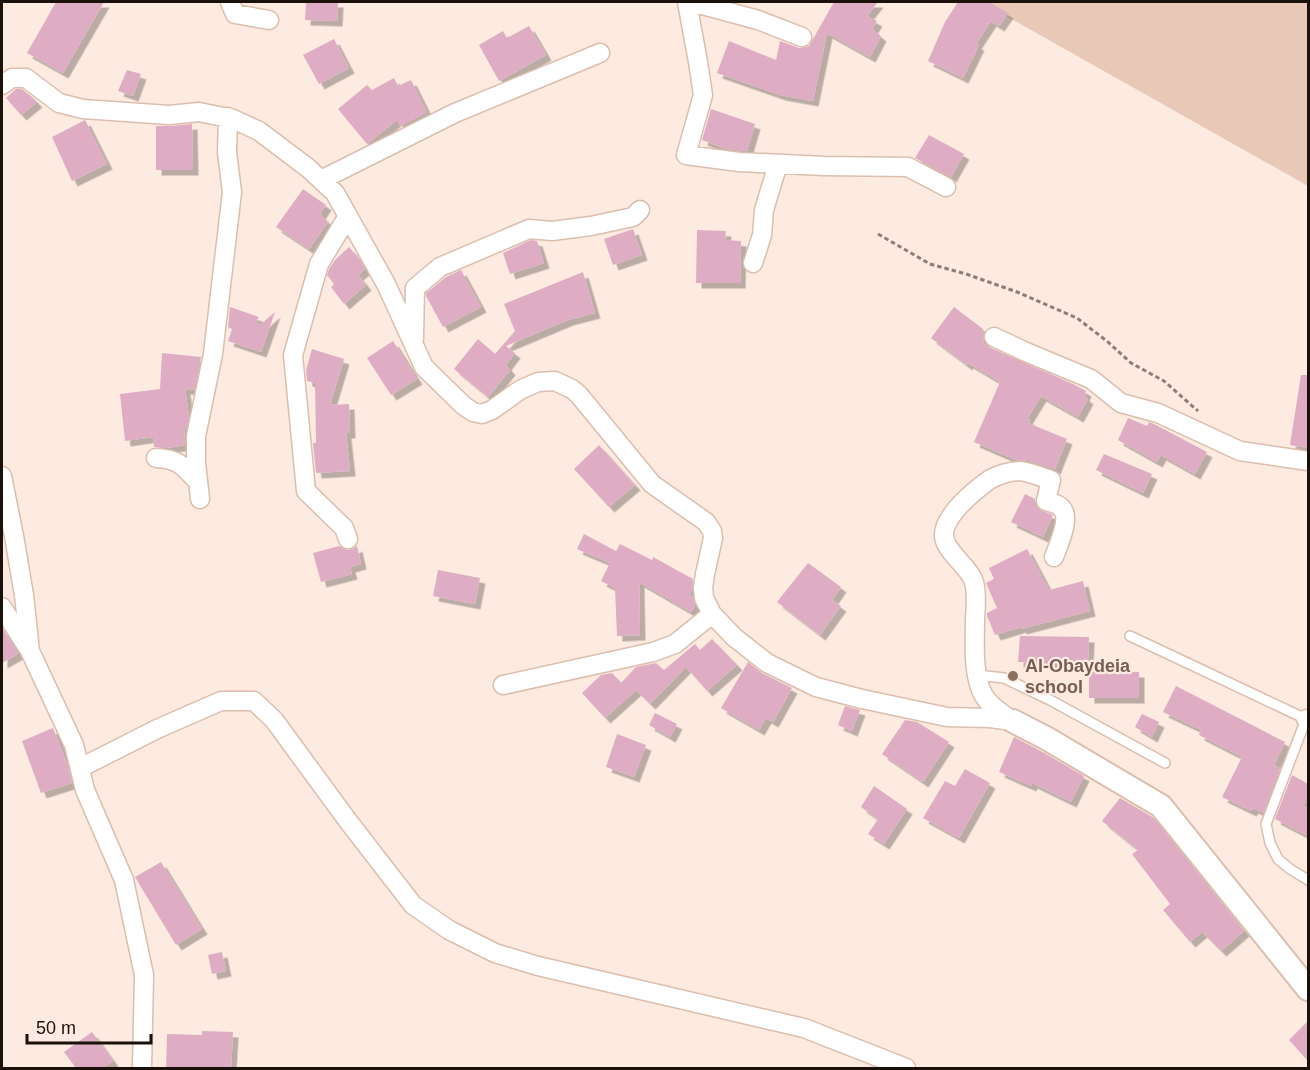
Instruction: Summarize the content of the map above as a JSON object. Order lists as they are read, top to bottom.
{
  "places": ["Al-Obaydeia school"],
  "scale_bar": "50 m"
}
